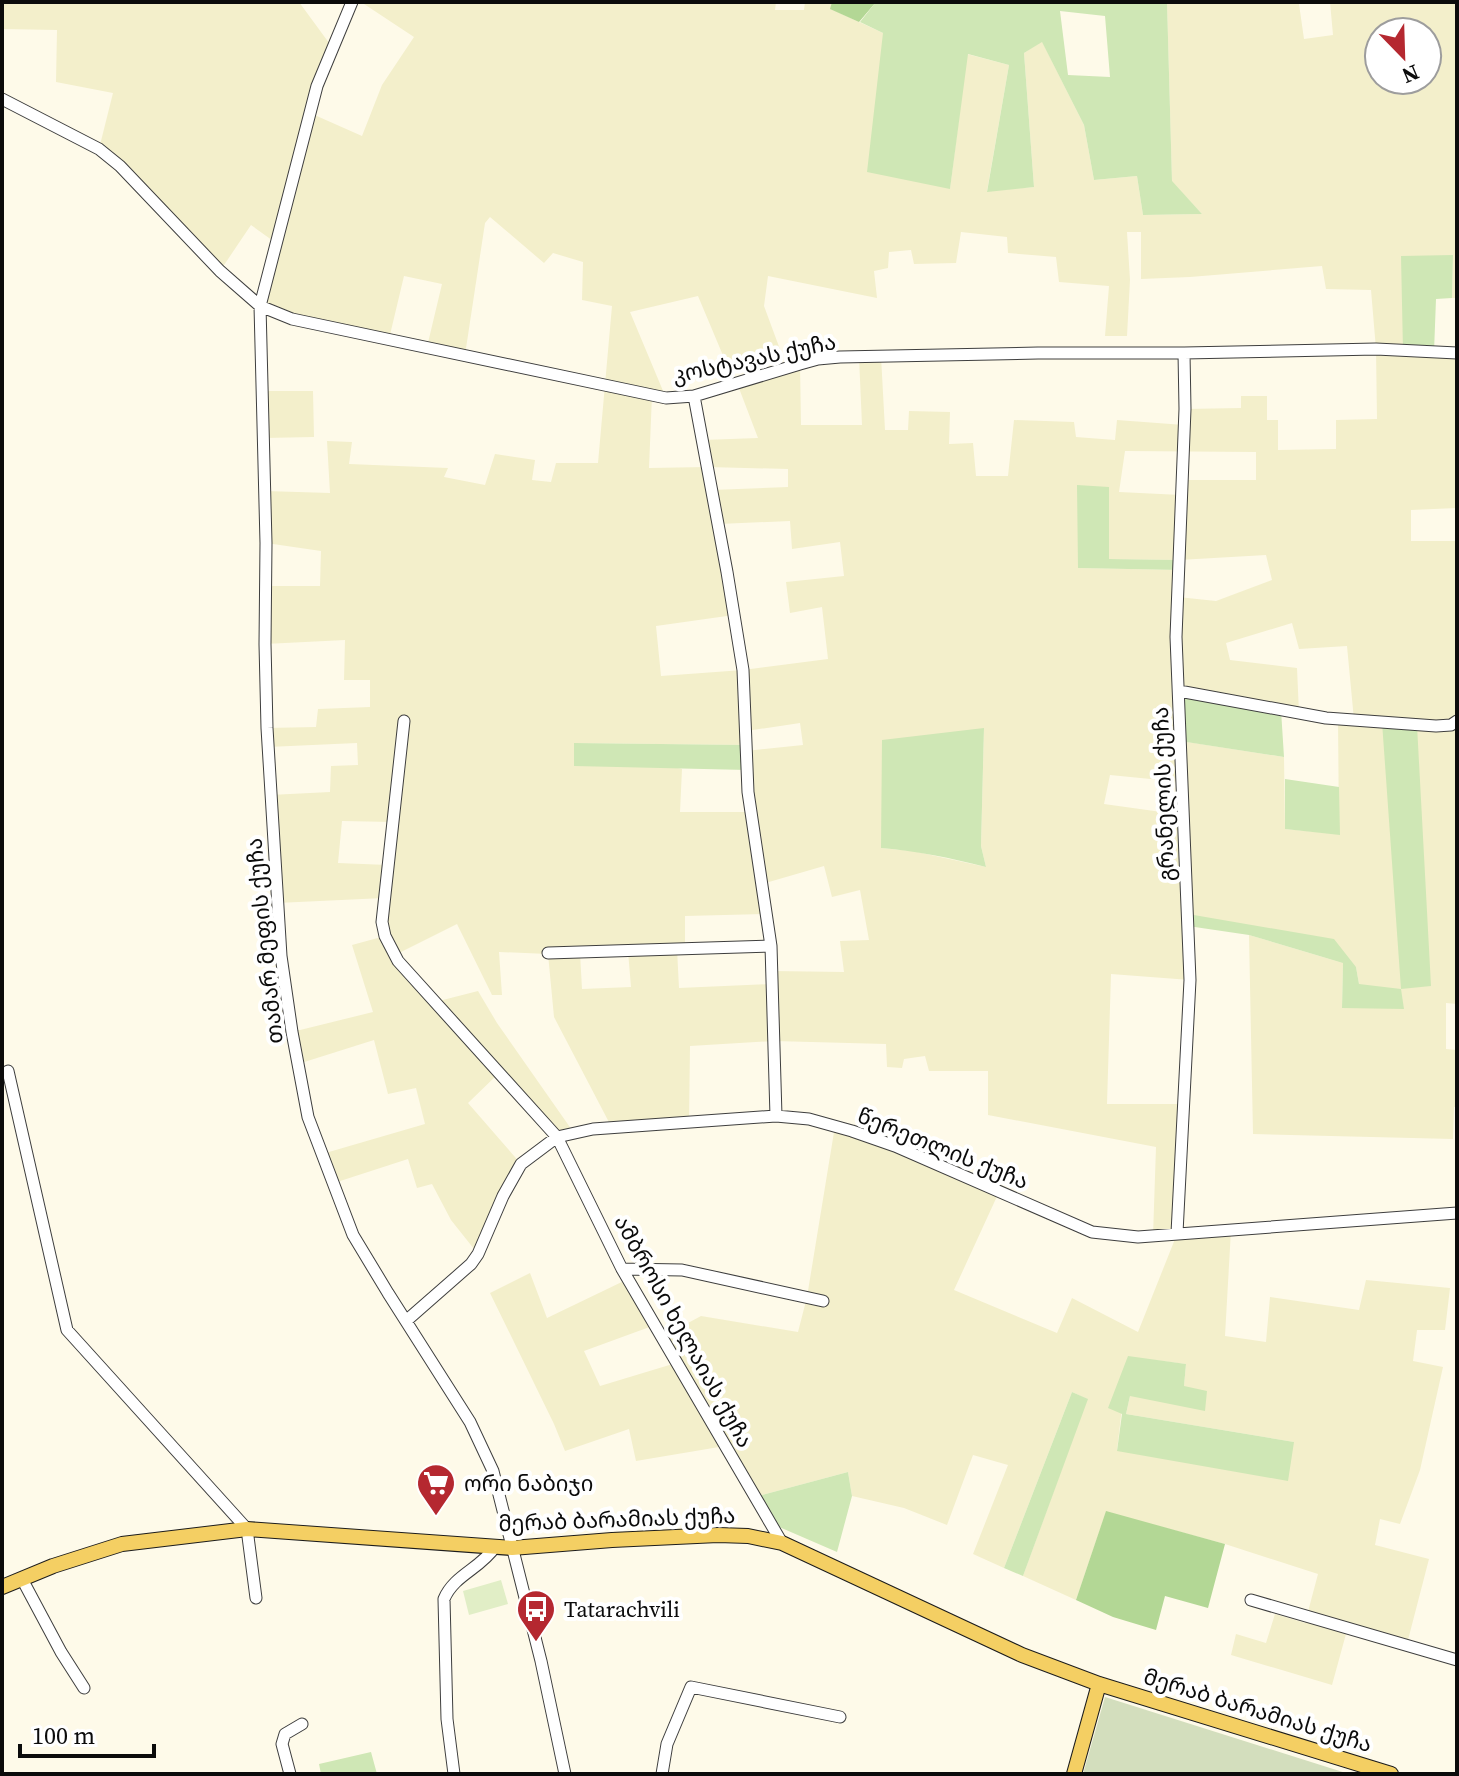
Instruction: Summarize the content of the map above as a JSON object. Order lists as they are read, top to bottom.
{
  "streets": {
    "main road": ["მერაბ ბარამიას ქუჩა"],
    "street": [
      "კოსტავას ქუჩა",
      "გრანელის ქუჩა",
      "თამარ მეფის ქუჩა",
      "წერეთლის ქუჩა",
      "ამბროსი ხელაიას ქუჩა"
    ]
  },
  "crossings": [
    ["კოსტავას ქუჩა", "გრანელის ქუჩა"],
    ["კოსტავას ქუჩა", "თამარ მეფის ქუჩა"],
    ["გრანელის ქუჩა", "წერეთლის ქუჩა"],
    ["თამარ მეფის ქუჩა", "წერეთლის ქუჩა"],
    ["თამარ მეფის ქუჩა", "მერაბ ბარამიას ქუჩა"],
    ["წერეთლის ქუჩა", "ამბროსი ხელაიას ქუჩა"],
    ["ამბროსი ხელაიას ქუჩა", "მერაბ ბარამიას ქუჩა"]
  ],
  "places": {
    "supermarket": ["ორი ნაბიჯი"],
    "bus stop": ["Tatarachvili"]
  },
  "scale_bar": "100 m",
  "north": "bottom right"
}
